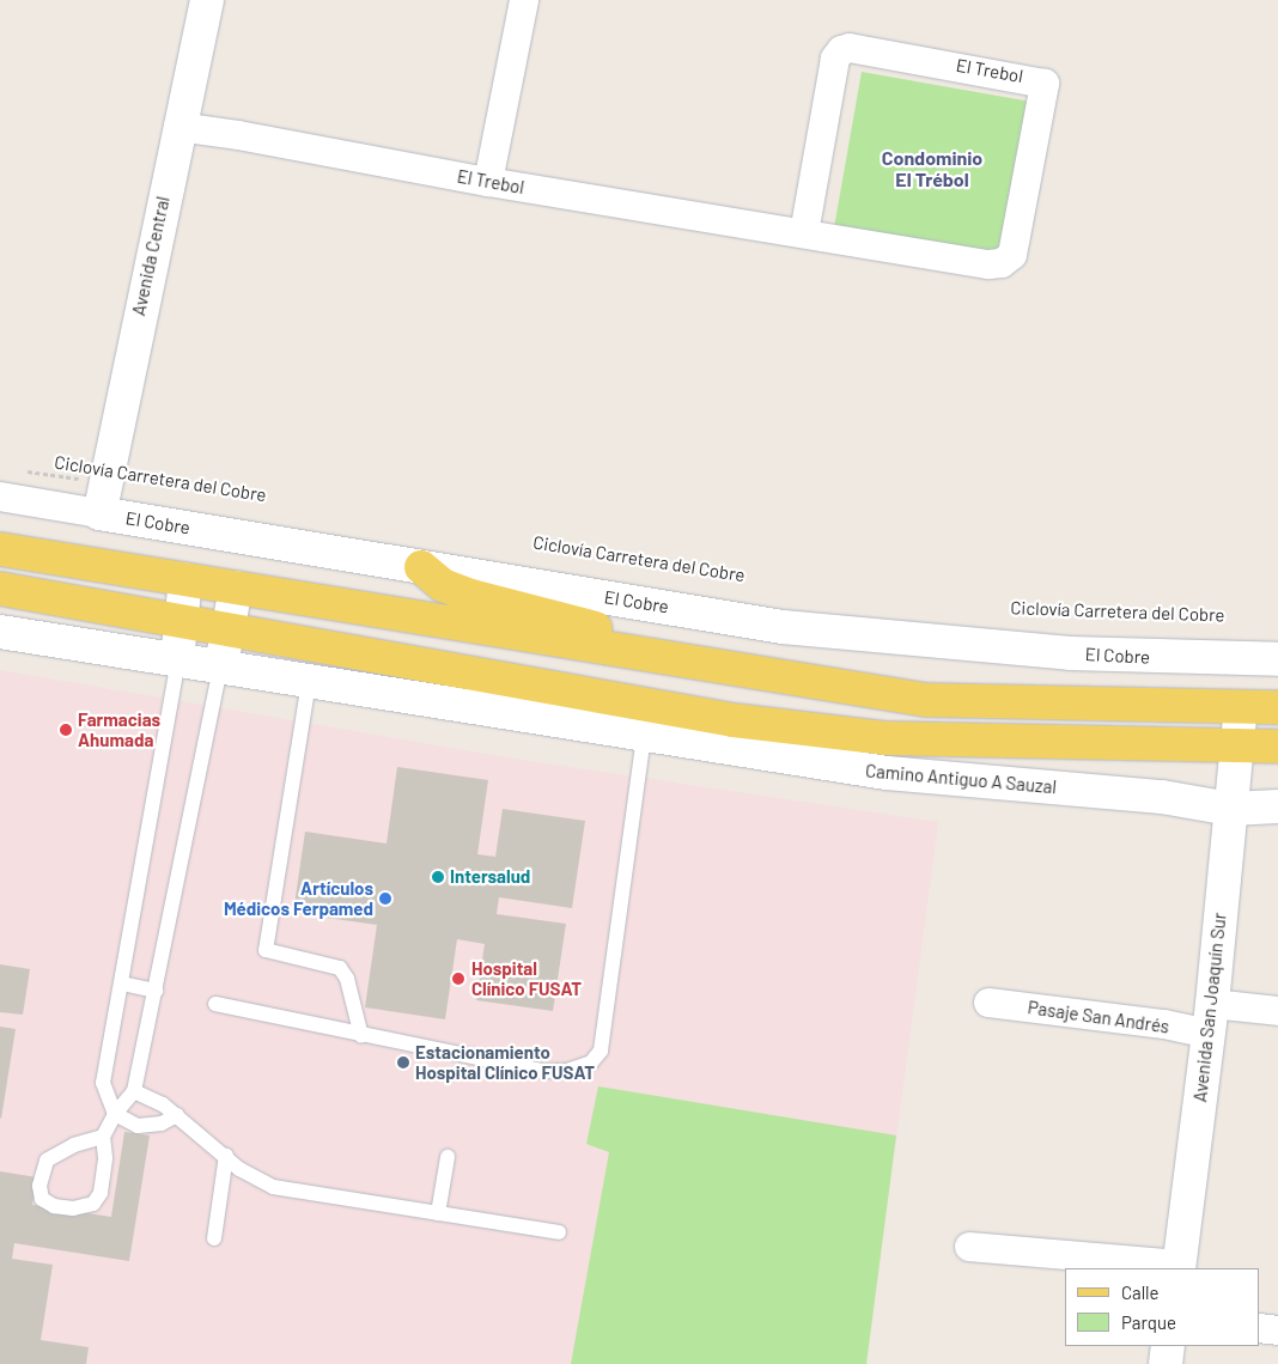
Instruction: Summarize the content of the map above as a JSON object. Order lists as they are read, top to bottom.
{
  "streets": {
    "street": [
      "El Trebol",
      "Avenida Central",
      "El Cobre",
      "Camino Antiguo A Sauzal",
      "Avenida San Joaquín Sur",
      "Pasaje San Andrés"
    ],
    "path": ["Ciclovía Carretera del Cobre"]
  },
  "crossings": [
    ["El Trebol", "Avenida Central"],
    ["Avenida Central", "Ciclovía Carretera del Cobre"],
    ["Avenida Central", "El Cobre"],
    ["Ciclovía Carretera del Cobre", "El Cobre"],
    ["Camino Antiguo A Sauzal", "Avenida San Joaquín Sur"],
    ["Avenida San Joaquín Sur", "Pasaje San Andrés"]
  ],
  "districts": ["Condominio El Trébol"],
  "places": [
    "Farmacias Ahumada",
    "Intersalud",
    "Artículos Médicos Ferpamed",
    "Hospital Clínico FUSAT",
    "Estacionamiento Hospital Clínico FUSAT"
  ],
  "legend": ["Calle", "Parque"]
}
